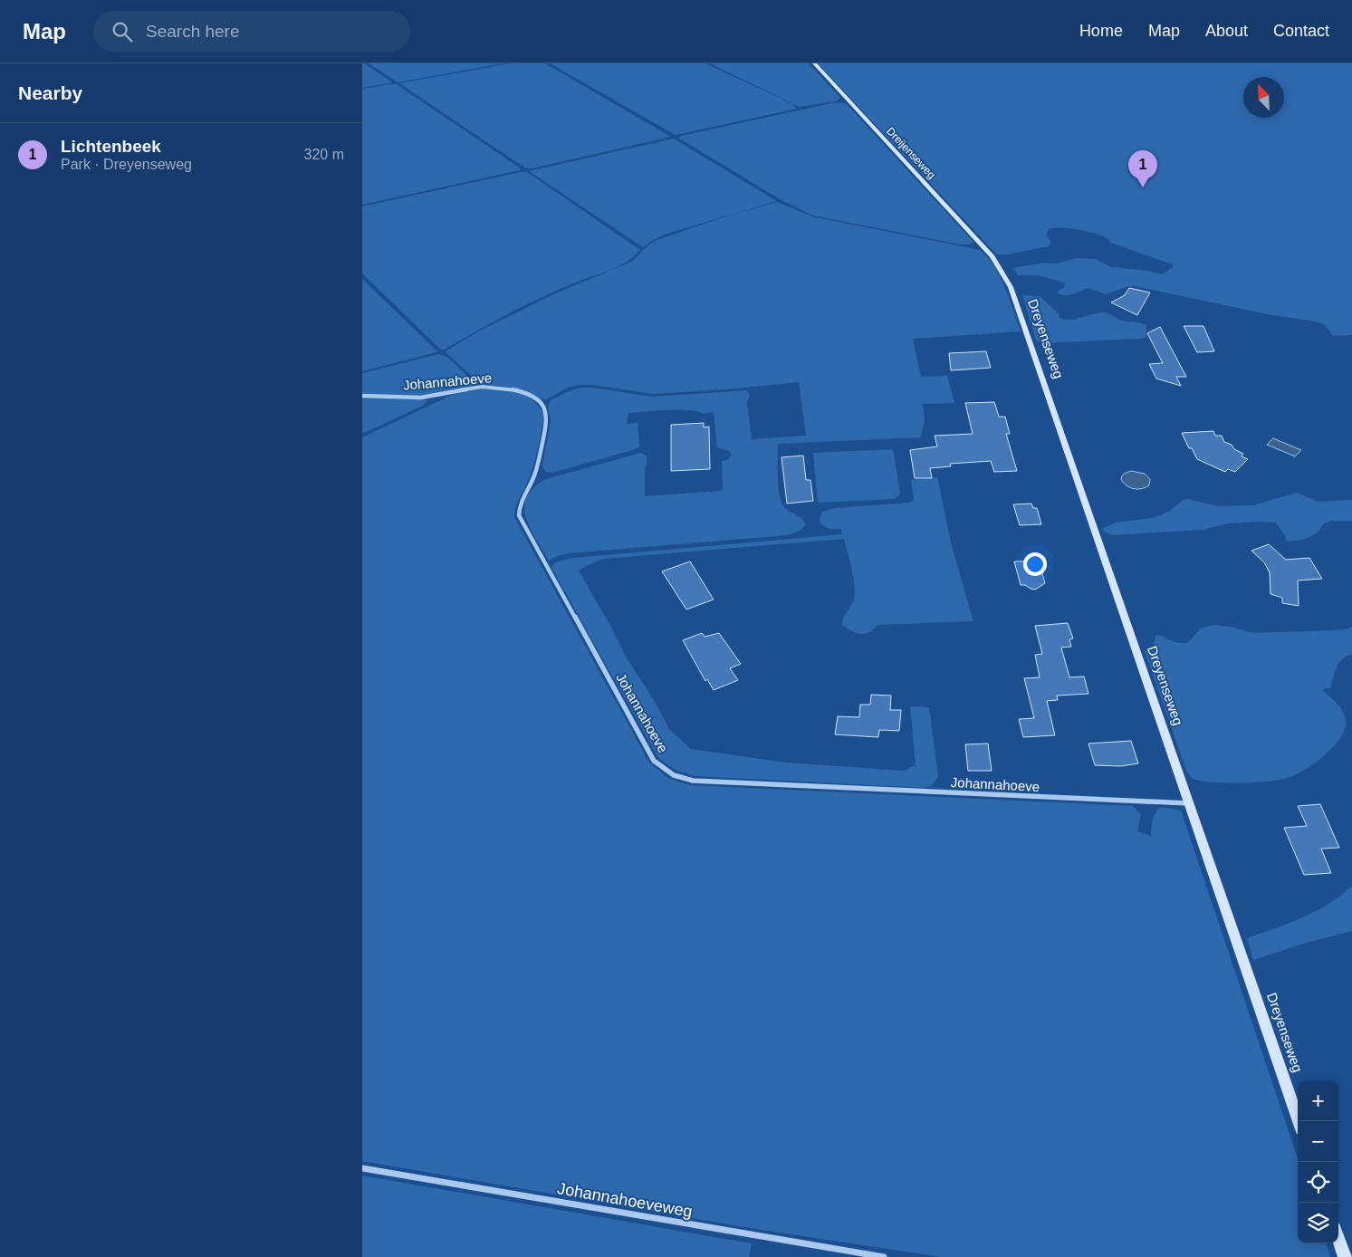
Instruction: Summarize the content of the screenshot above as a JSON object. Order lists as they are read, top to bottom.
{
  "streets": {
    "main road": ["Dreijenseweg", "Dreyenseweg"],
    "street": ["Johannahoeve", "Johannahoeveweg"]
  },
  "crossings": [
    ["Dreijenseweg", "Dreyenseweg"],
    ["Dreyenseweg", "Johannahoeve"]
  ],
  "north": "top left",
  "page": {
    "header": "Map",
    "search": "Search here",
    "nav": [
      "Home",
      "Map",
      "About",
      "Contact"
    ],
    "heading": "Nearby",
    "list": [
      {
        "mark": "1",
        "name": "Lichtenbeek",
        "note": "Park · Dreyenseweg",
        "value": "320 m"
      }
    ],
    "pins": "1",
    "map_buttons": ["+", "−"]
  }
}
